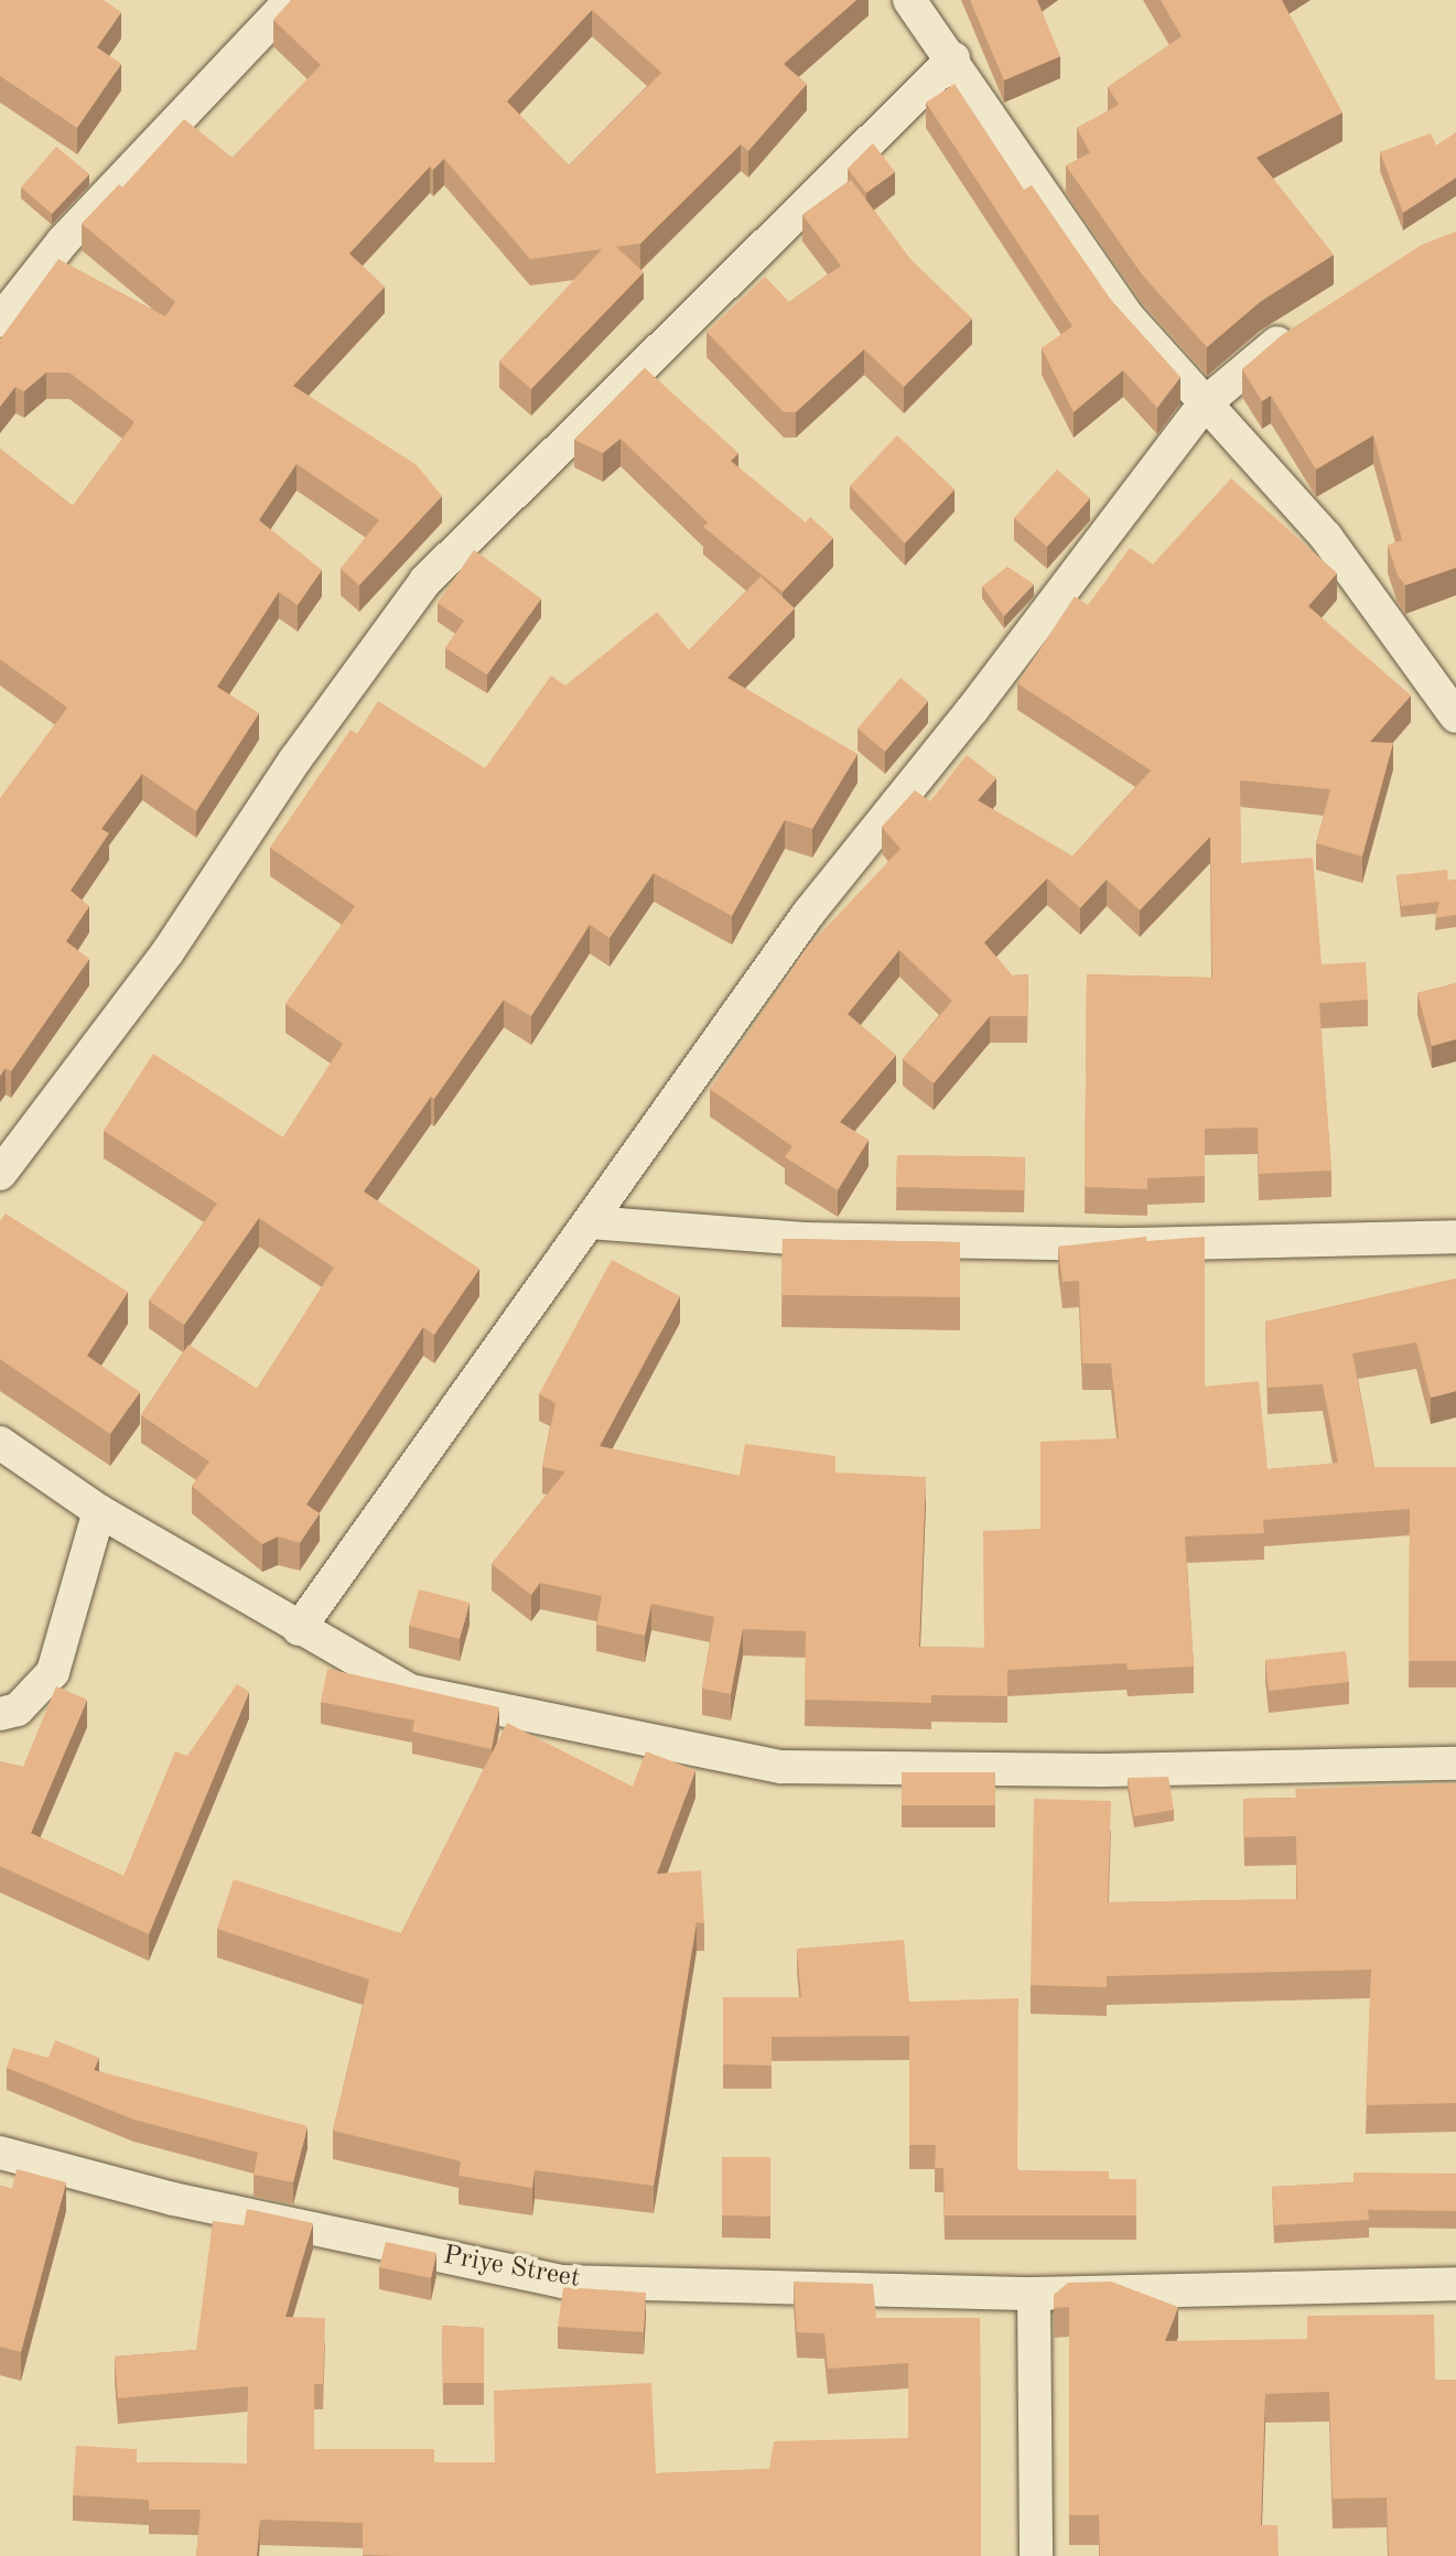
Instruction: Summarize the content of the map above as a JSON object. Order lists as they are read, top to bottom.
{
  "streets": {
    "street": ["Priye Street"]
  }
}
